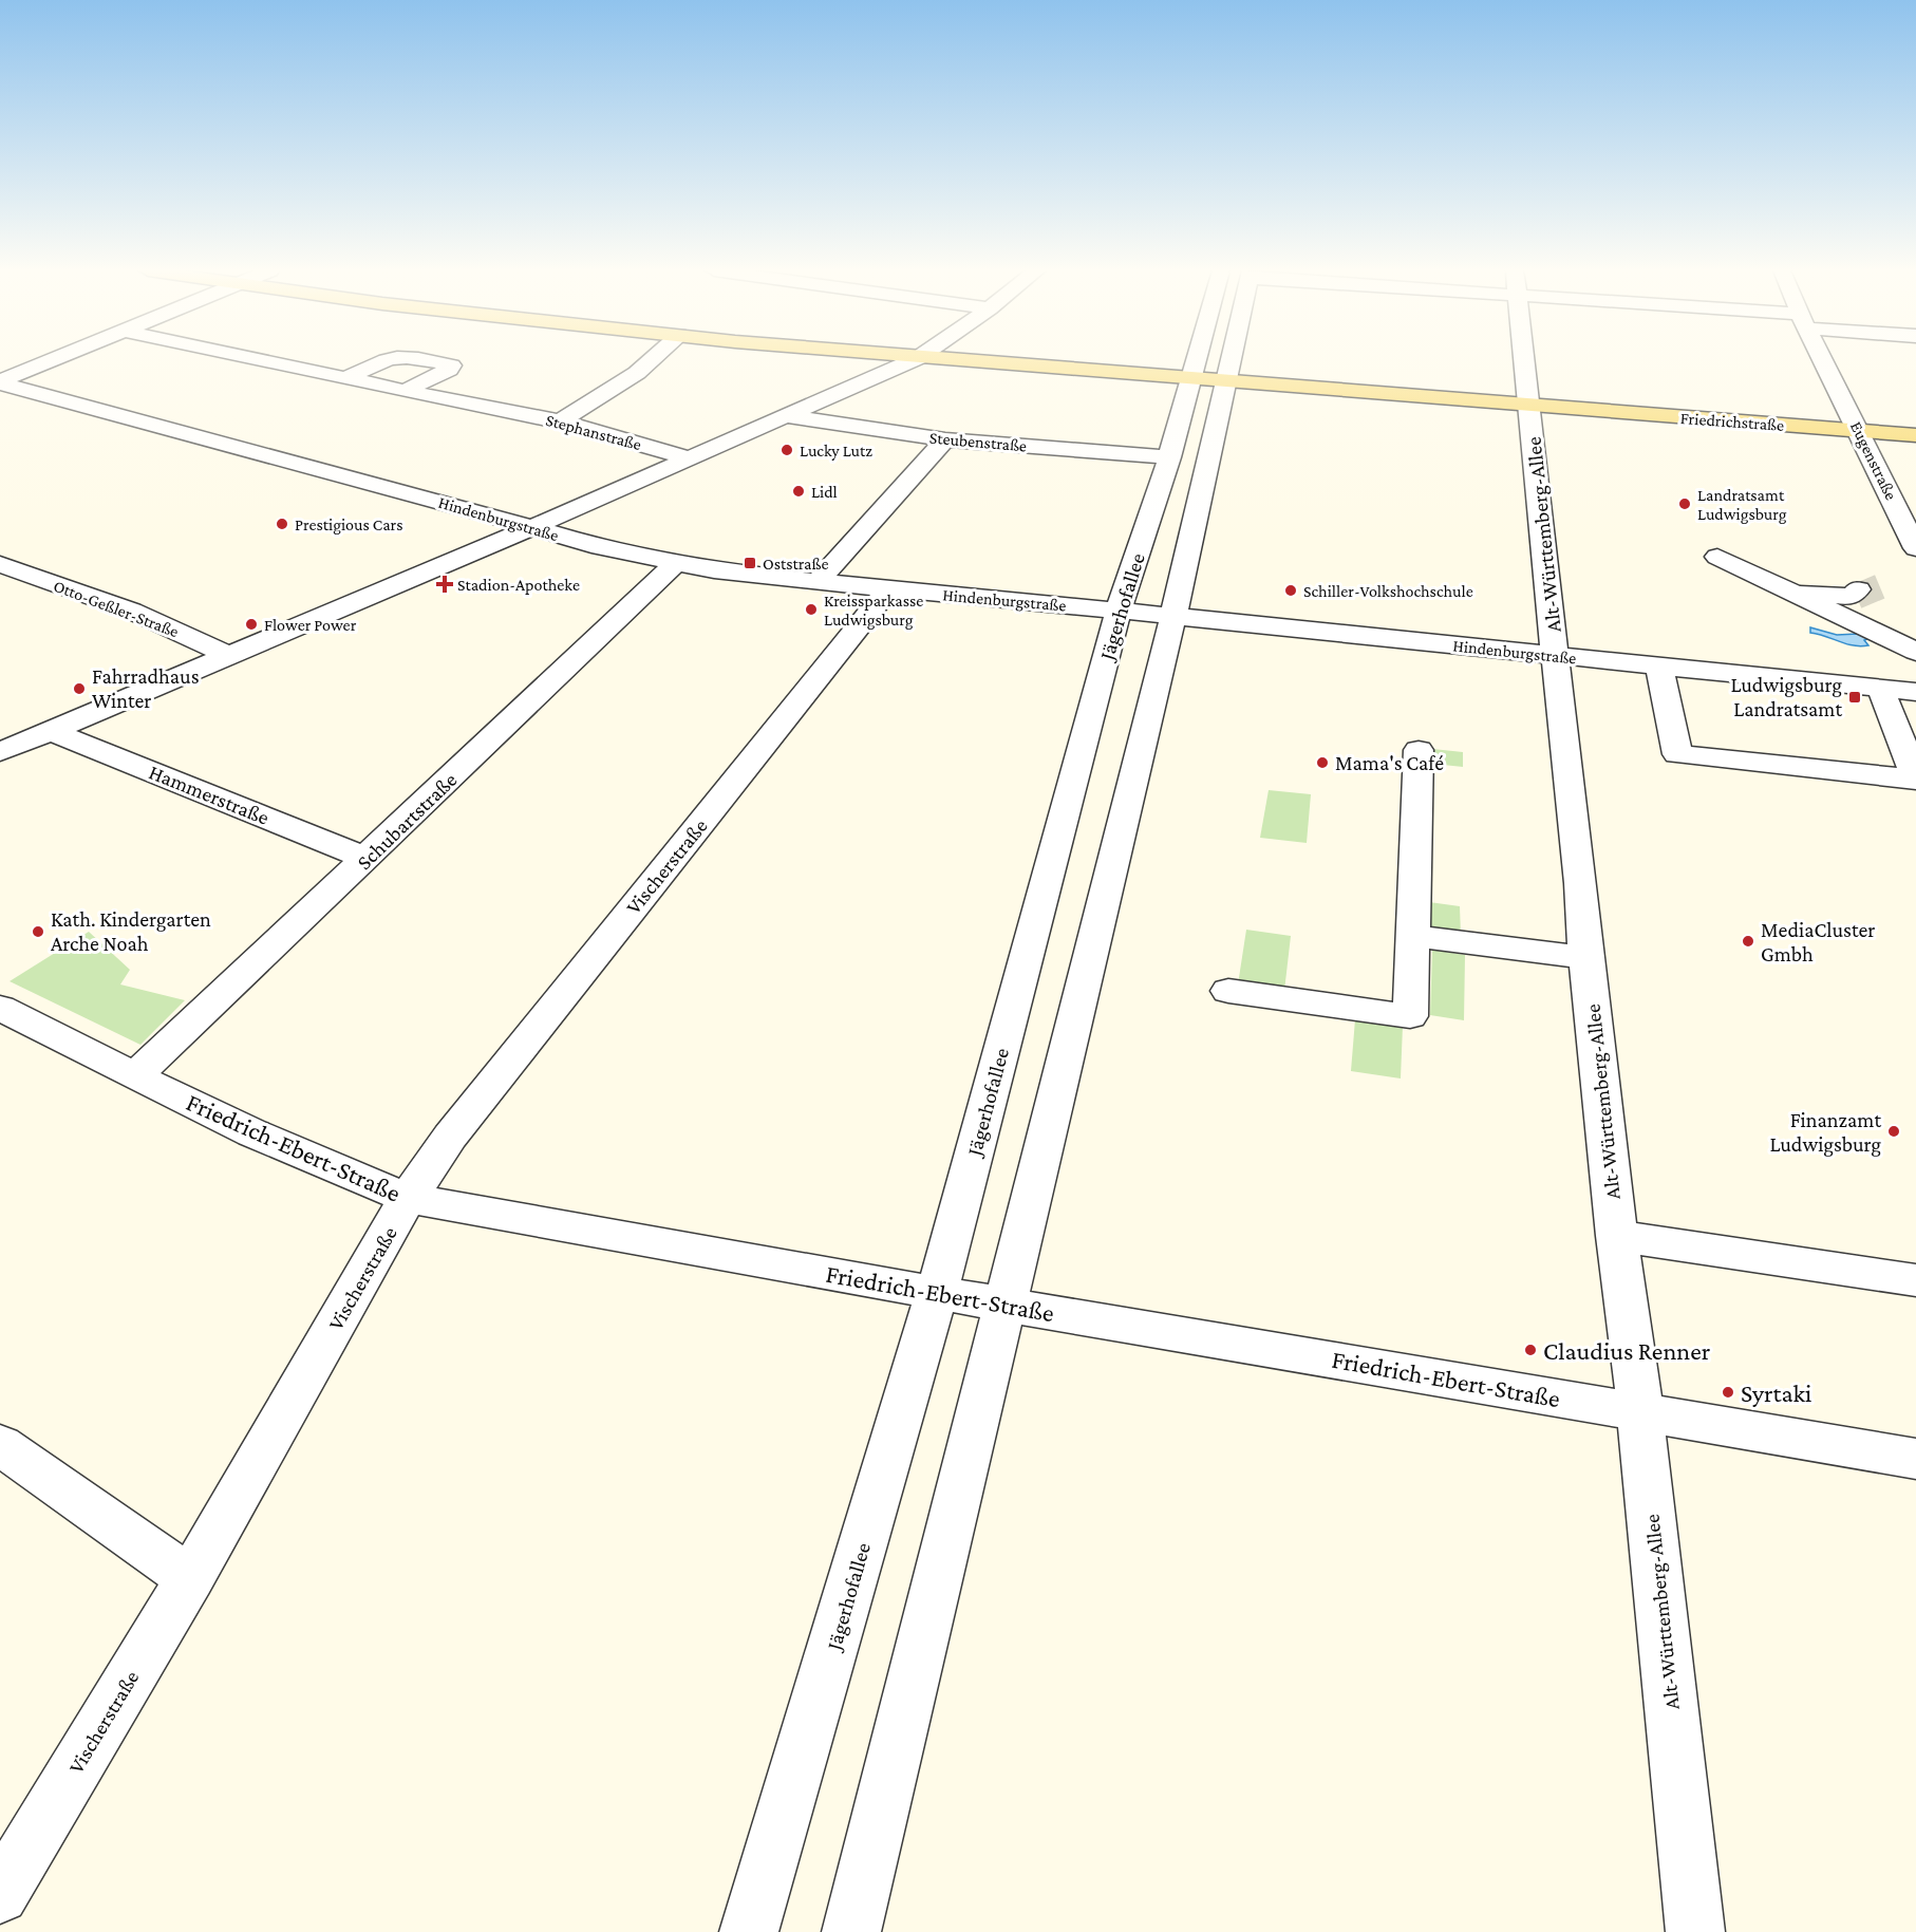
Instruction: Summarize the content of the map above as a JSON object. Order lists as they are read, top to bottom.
{
  "streets": {
    "main road": ["Friedrichstraße"],
    "street": [
      "Stephanstraße",
      "Steubenstraße",
      "Eugenstraße",
      "Hindenburgstraße",
      "Alt-Württemberg-Allee",
      "Jägerhofallee",
      "Otto-Geßler-Straße",
      "Hammerstraße",
      "Schubartstraße",
      "Vischerstraße",
      "Friedrich-Ebert-Straße"
    ]
  },
  "crossings": [
    ["Friedrichstraße", "Eugenstraße"],
    ["Friedrichstraße", "Alt-Württemberg-Allee"],
    ["Friedrichstraße", "Jägerhofallee"],
    ["Steubenstraße", "Jägerhofallee"],
    ["Hindenburgstraße", "Alt-Württemberg-Allee"],
    ["Hindenburgstraße", "Jägerhofallee"],
    ["Hindenburgstraße", "Schubartstraße"],
    ["Hindenburgstraße", "Vischerstraße"],
    ["Alt-Württemberg-Allee", "Friedrich-Ebert-Straße"],
    ["Jägerhofallee", "Friedrich-Ebert-Straße"],
    ["Hammerstraße", "Schubartstraße"],
    ["Schubartstraße", "Friedrich-Ebert-Straße"],
    ["Vischerstraße", "Friedrich-Ebert-Straße"]
  ],
  "places": {
    "other": [
      "Lucky Lutz",
      "Lidl",
      "Landratsamt Ludwigsburg",
      "Prestigious Cars",
      "Schiller-Volkshochschule",
      "Kreissparkasse Ludwigsburg",
      "Flower Power",
      "Fahrradhaus Winter",
      "Mama's Café",
      "Kath. Kindergarten Arche Noah",
      "MediaCluster Gmbh",
      "Finanzamt Ludwigsburg",
      "Claudius Renner",
      "Syrtaki"
    ],
    "transit": ["Oststraße", "Ludwigsburg Landratsamt"],
    "health": ["Stadion-Apotheke"]
  }
}
